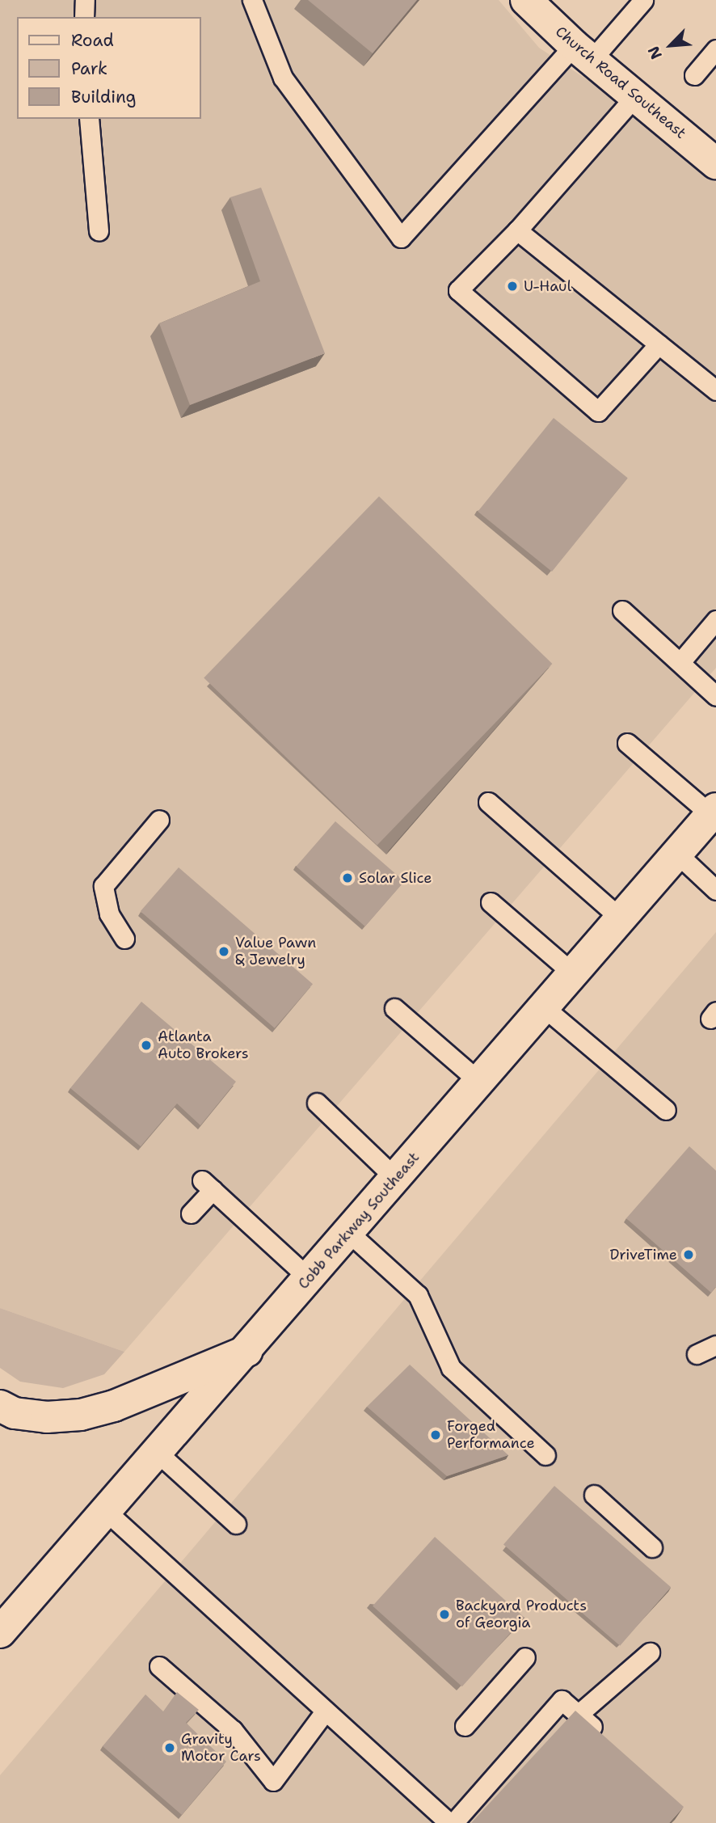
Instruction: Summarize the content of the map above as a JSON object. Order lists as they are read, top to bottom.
{
  "streets": {
    "main road": ["Church Road Southeast", "Cobb Parkway Southeast"]
  },
  "places": [
    "U-Haul",
    "Solar Slice",
    "Value Pawn & Jewelry",
    "Atlanta Auto Brokers",
    "DriveTime",
    "Forged Performance",
    "Backyard Products of Georgia",
    "Gravity Motor Cars"
  ],
  "legend": ["Road", "Park", "Building"],
  "north": "bottom left"
}
